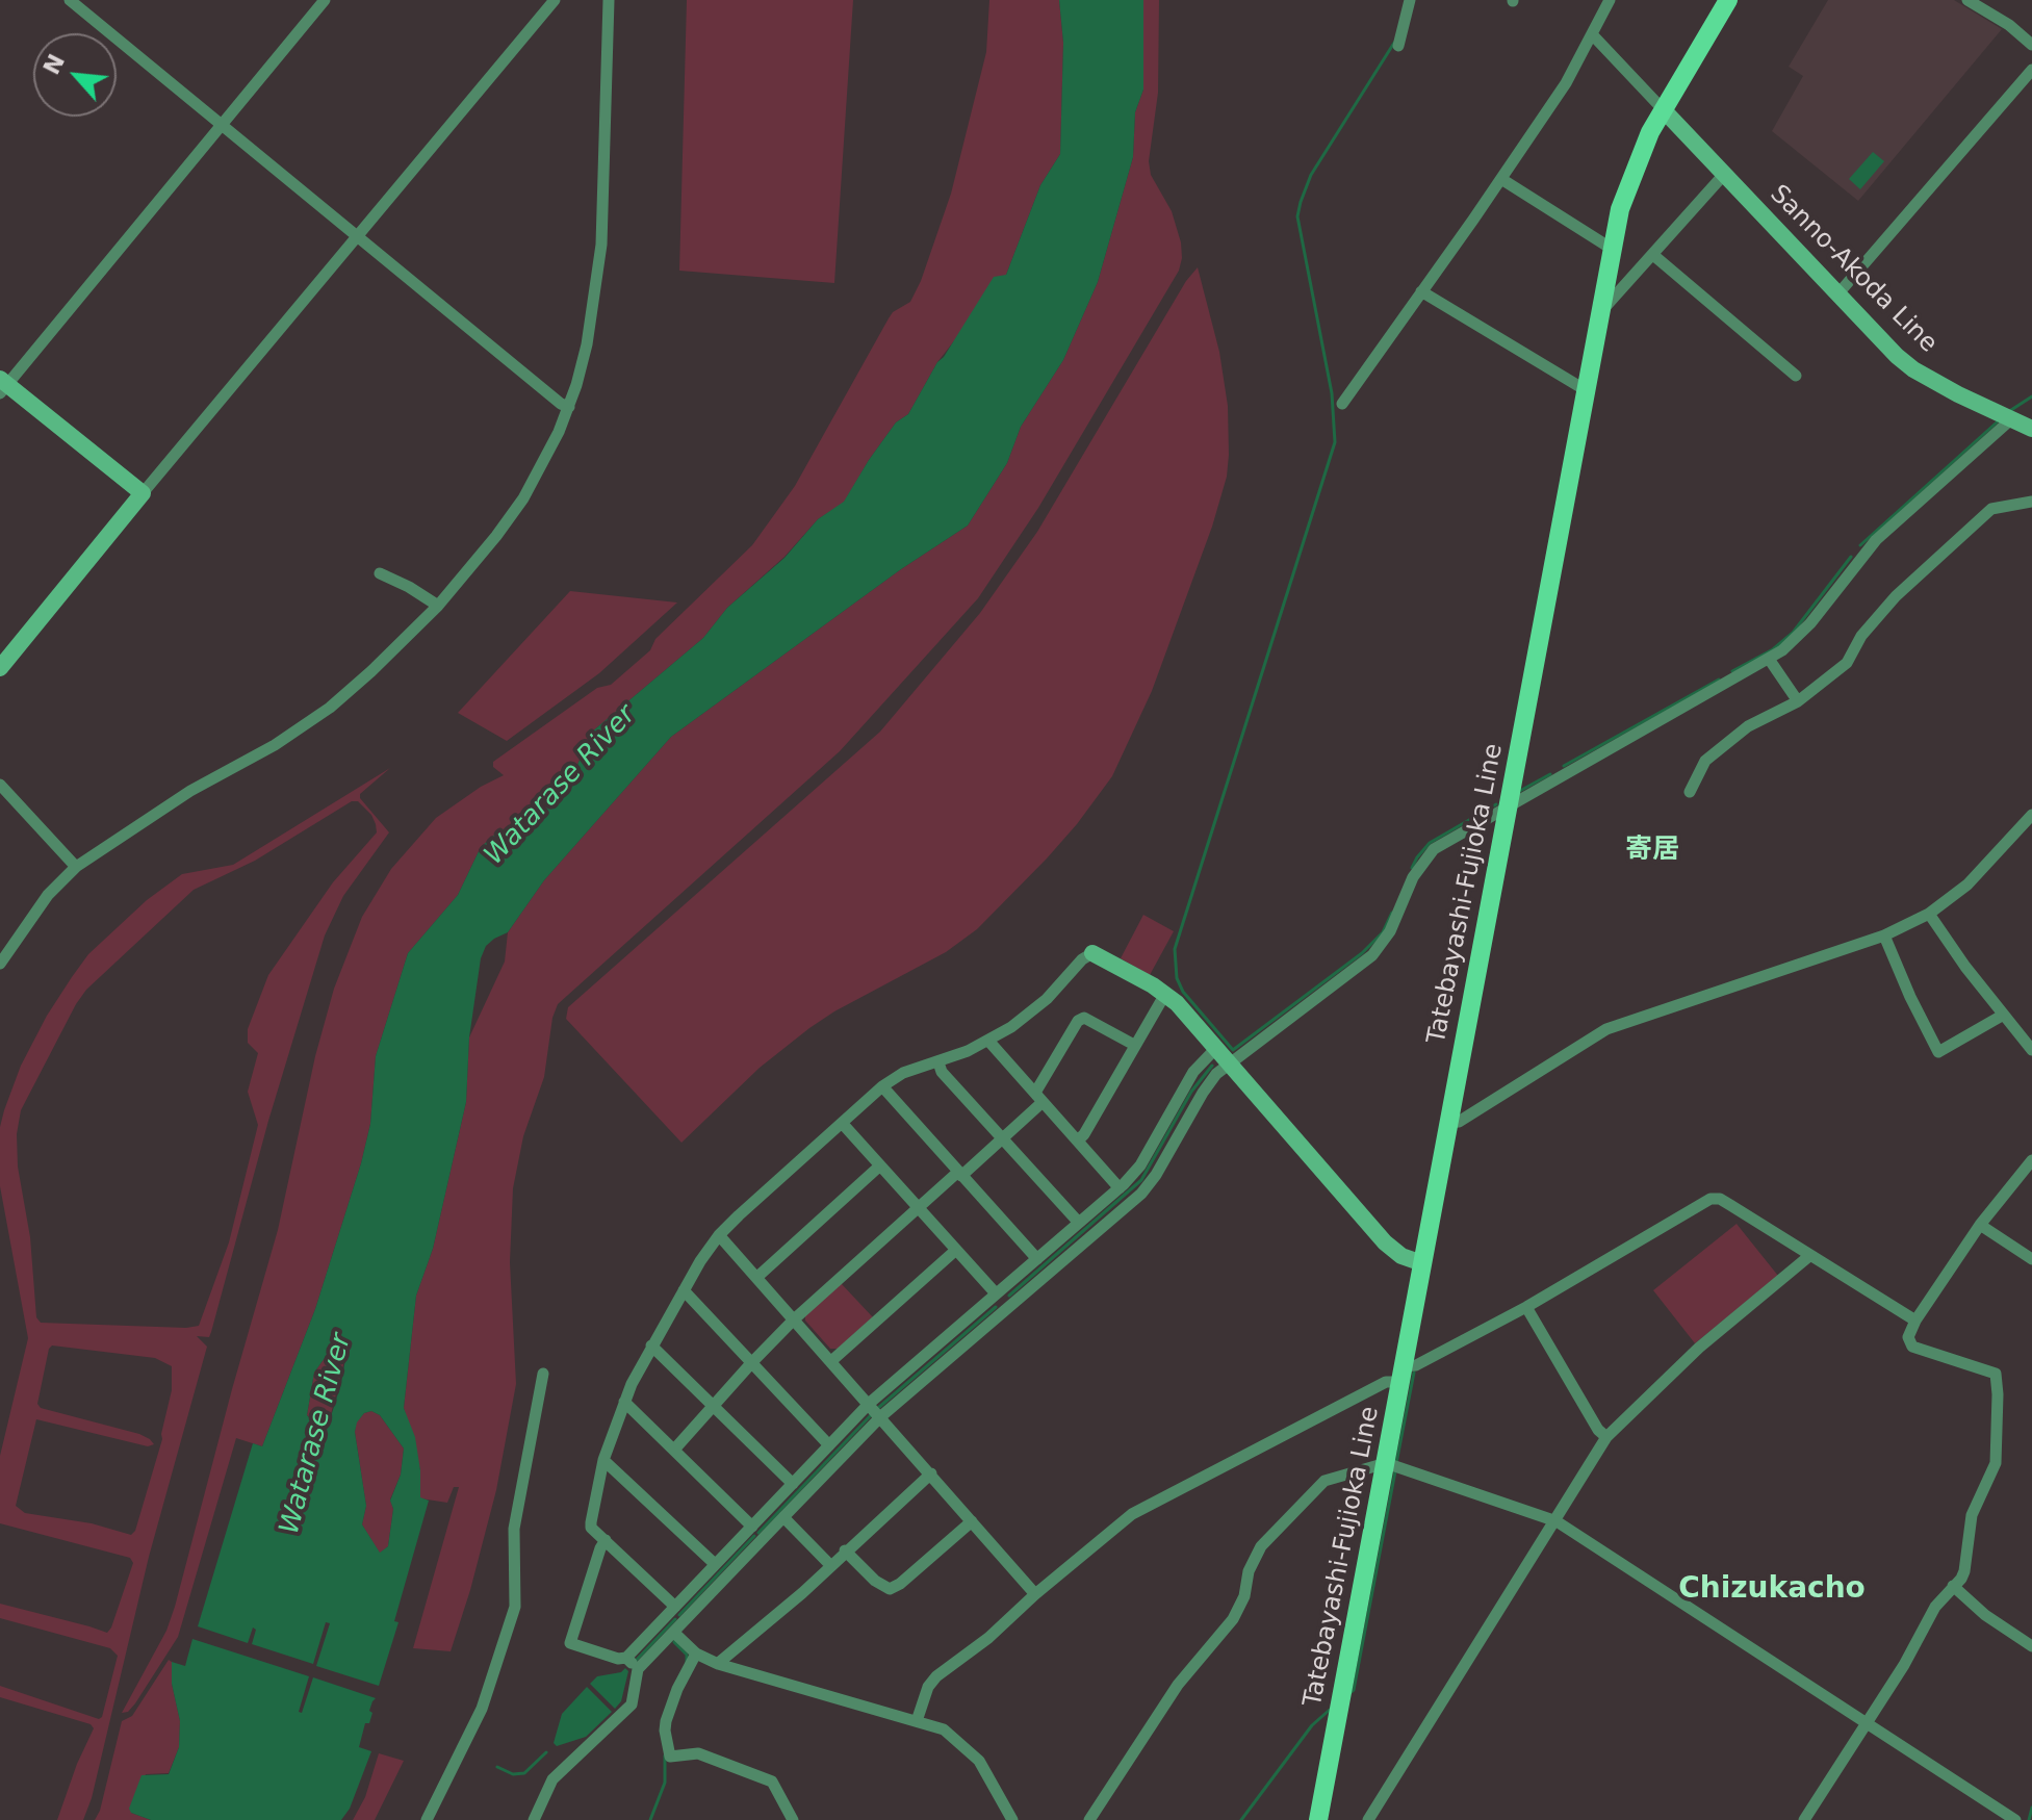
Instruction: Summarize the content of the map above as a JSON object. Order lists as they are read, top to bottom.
{
  "streets": {
    "main road": ["Tatebayashi-Fujioka Line"],
    "street": ["Sanno-Akoda Line"]
  },
  "crossings": [
    ["Sanno-Akoda Line", "Tatebayashi-Fujioka Line"]
  ],
  "districts": ["寄居", "Chizukacho"],
  "water": ["Watarase River"],
  "north": "top left"
}
